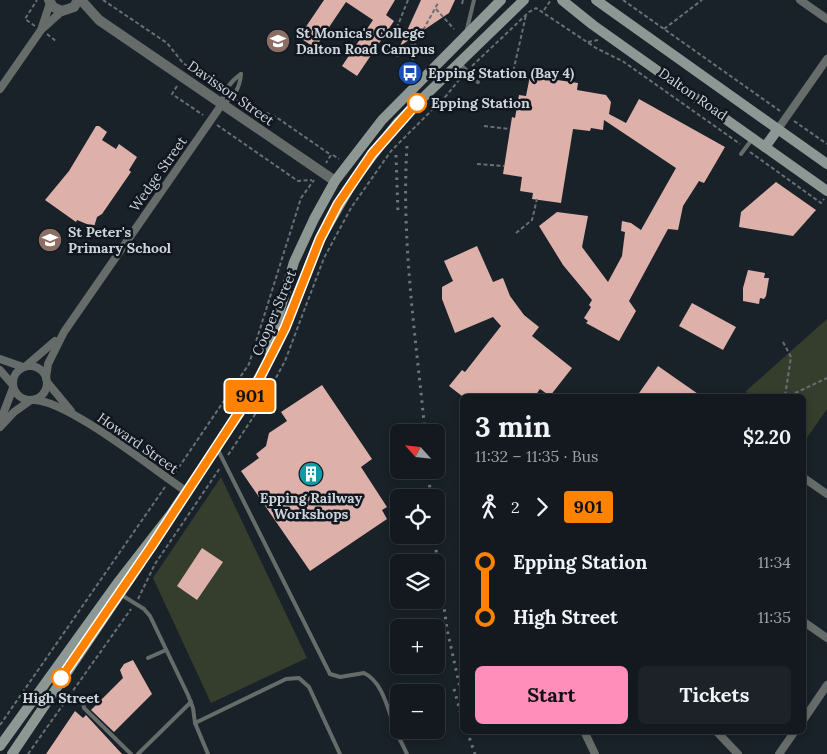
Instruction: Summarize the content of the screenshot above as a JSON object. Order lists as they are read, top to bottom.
{
  "streets": {
    "main road": ["Davisson Street", "Dalton Road", "Cooper Street"],
    "street": ["Wedge Street", "Howard Street"]
  },
  "crossings": [
    ["Davisson Street", "Wedge Street"],
    ["Davisson Street", "Cooper Street"],
    ["Wedge Street", "Howard Street"],
    ["Cooper Street", "Howard Street"]
  ],
  "places": {
    "school or university": ["St Monica's College Dalton Road Campus", "St Peter's Primary School"],
    "bus stop": ["Epping Station (Bay 4)"],
    "other": ["Epping Station", "High Street"],
    "building": ["Epping Railway Workshops"]
  },
  "lines": ["bus line 901"],
  "north": "top left",
  "page": {
    "on_map": "901",
    "heading": ["3 min", "11:32 – 11:35 · Bus", "$2.20"],
    "map_buttons": ["+", "−"],
    "legs": ["2", "901"],
    "list": [
      {
        "name": "Epping Station",
        "value": "11:34"
      },
      {
        "name": "High Street",
        "value": "11:35"
      }
    ],
    "buttons": ["Start", "Tickets"]
  }
}
